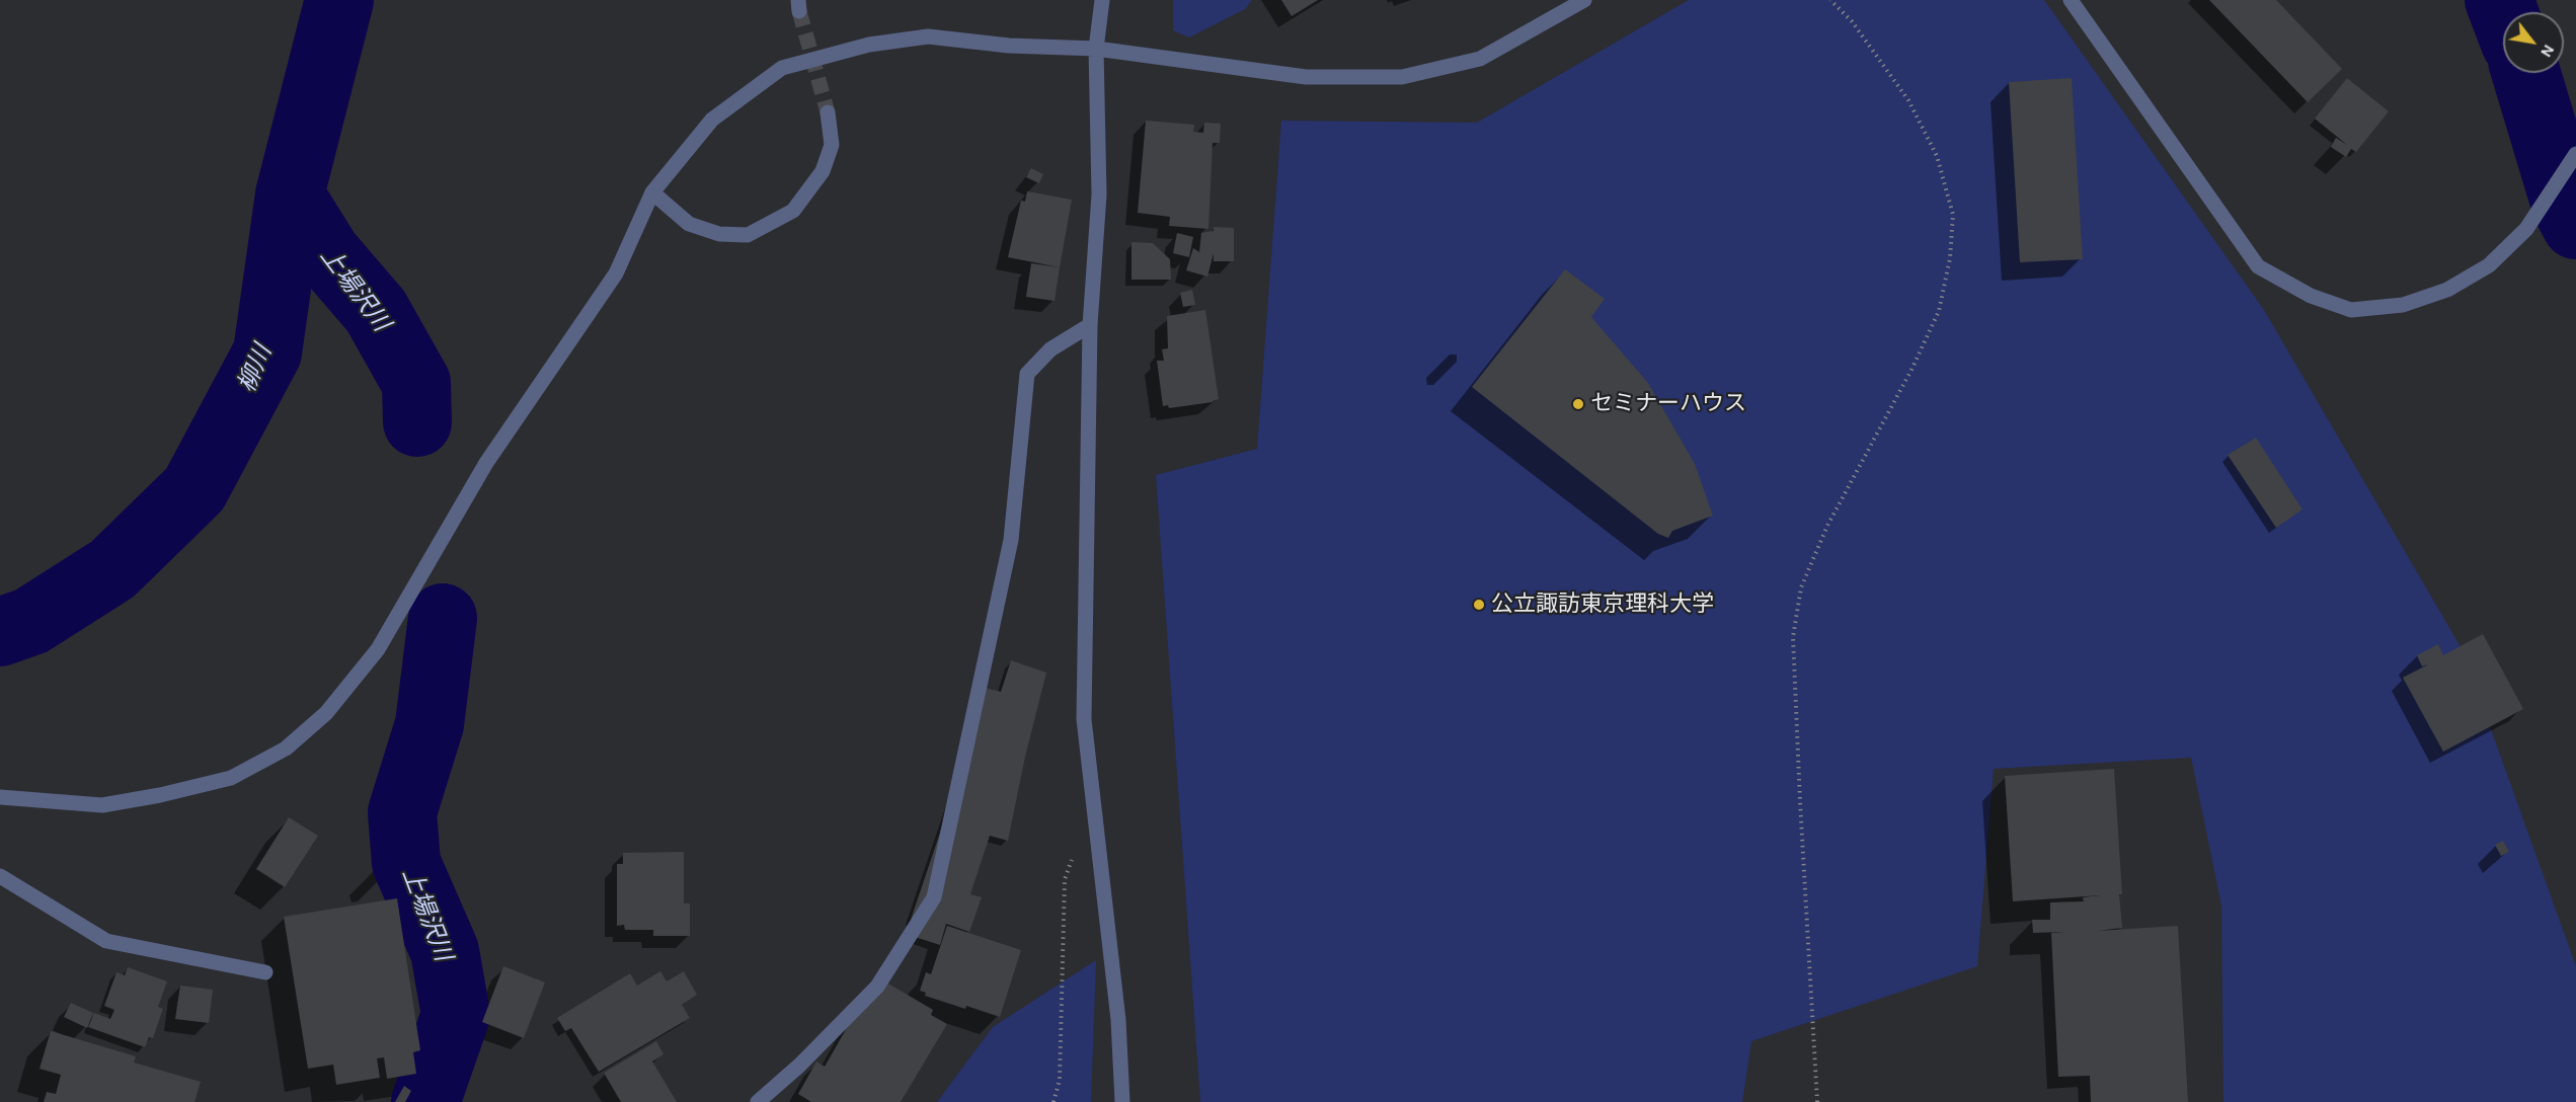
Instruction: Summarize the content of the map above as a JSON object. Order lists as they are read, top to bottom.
{
  "water": ["上場沢川", "柳川"],
  "places": ["セミナーハウス", "公立諏訪東京理科大学"],
  "north": "bottom right"
}
